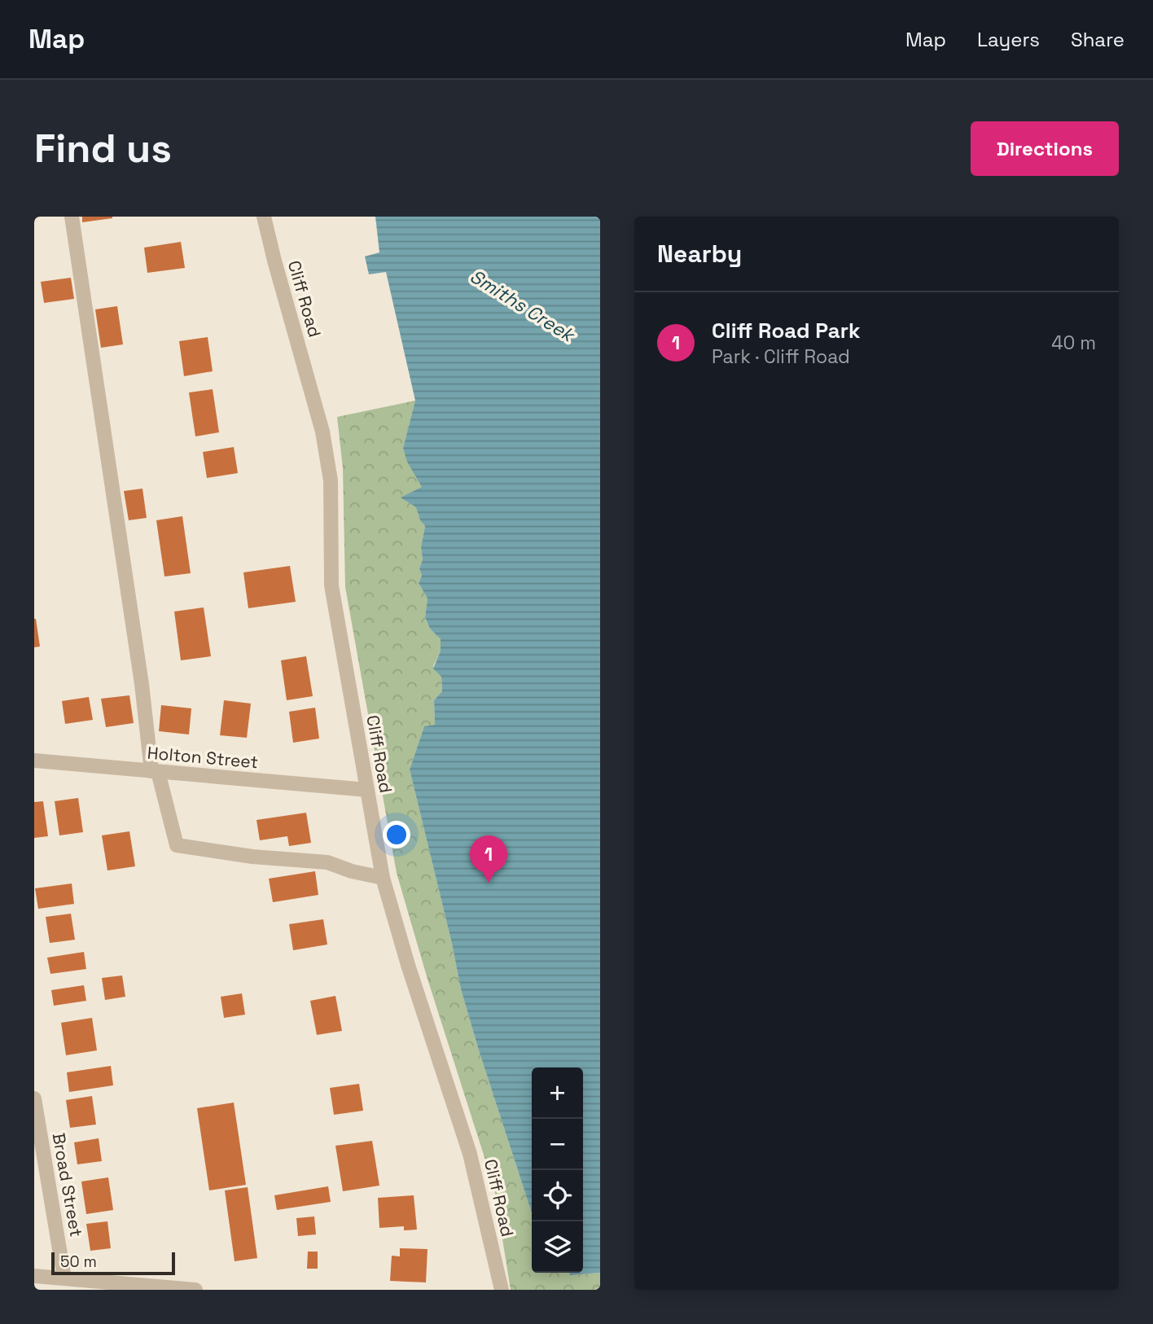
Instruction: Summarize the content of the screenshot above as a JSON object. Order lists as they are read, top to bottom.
{
  "streets": {
    "street": ["Cliff Road", "Holton Street", "Broad Street"]
  },
  "crossings": [
    ["Cliff Road", "Holton Street"]
  ],
  "water": ["Smiths Creek"],
  "scale_bar": "50 m",
  "page": {
    "header": "Map",
    "nav": ["Map", "Layers", "Share"],
    "buttons": "Directions",
    "title": "Find us",
    "heading": "Nearby",
    "list": [
      {
        "mark": "1",
        "name": "Cliff Road Park",
        "note": "Park · Cliff Road",
        "value": "40 m"
      }
    ],
    "pins": "1",
    "map_buttons": ["+", "−"],
    "scale": "50 m"
  }
}
